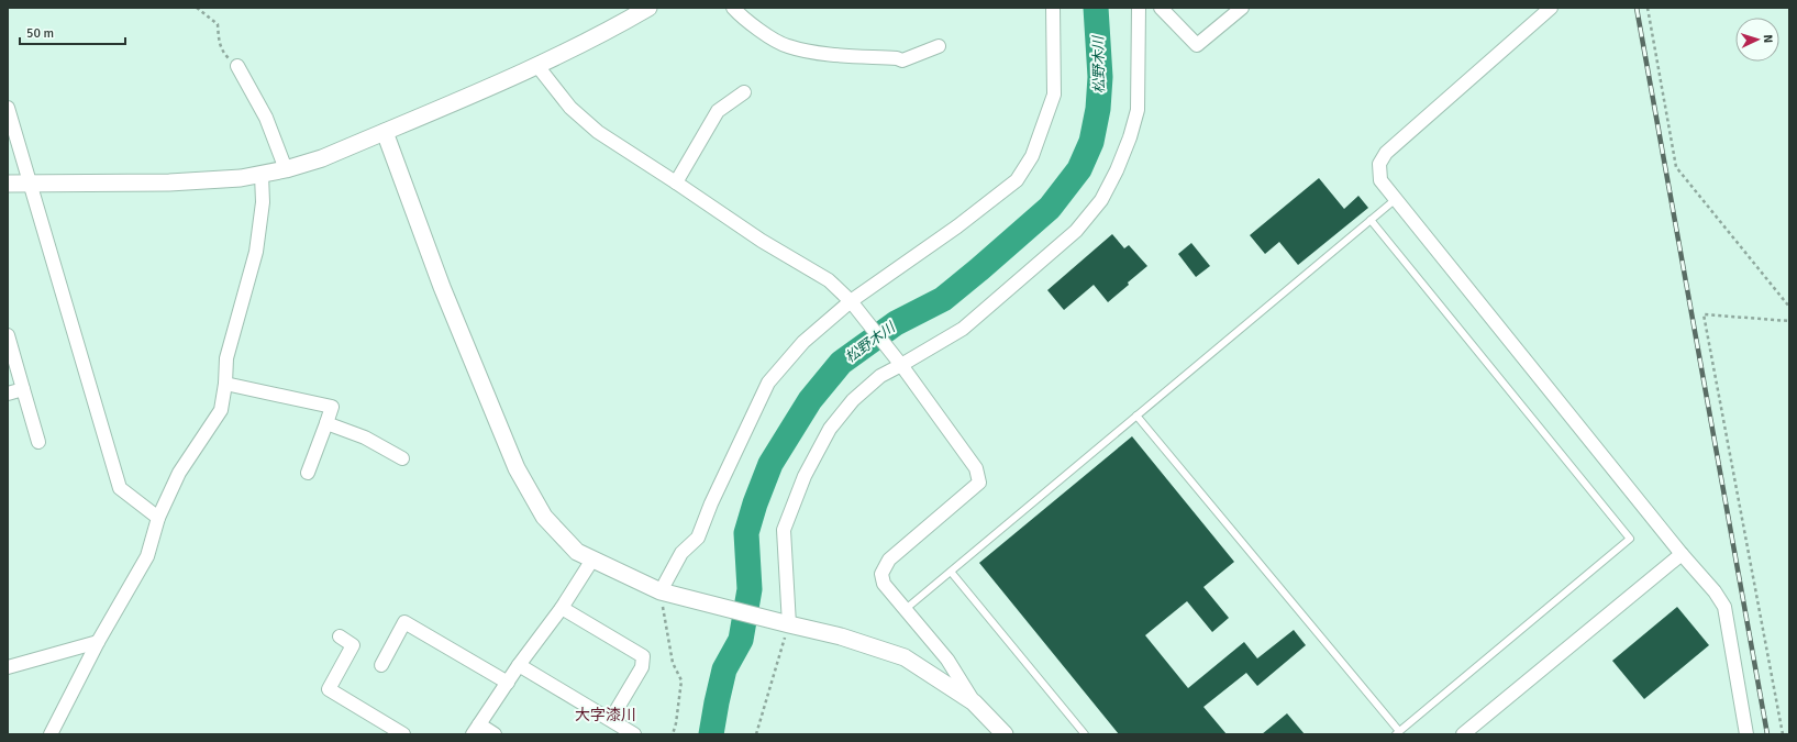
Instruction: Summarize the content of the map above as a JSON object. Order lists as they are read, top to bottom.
{
  "districts": ["大字漆川"],
  "water": ["松野木川"],
  "scale_bar": "50 m",
  "north": "right"
}
